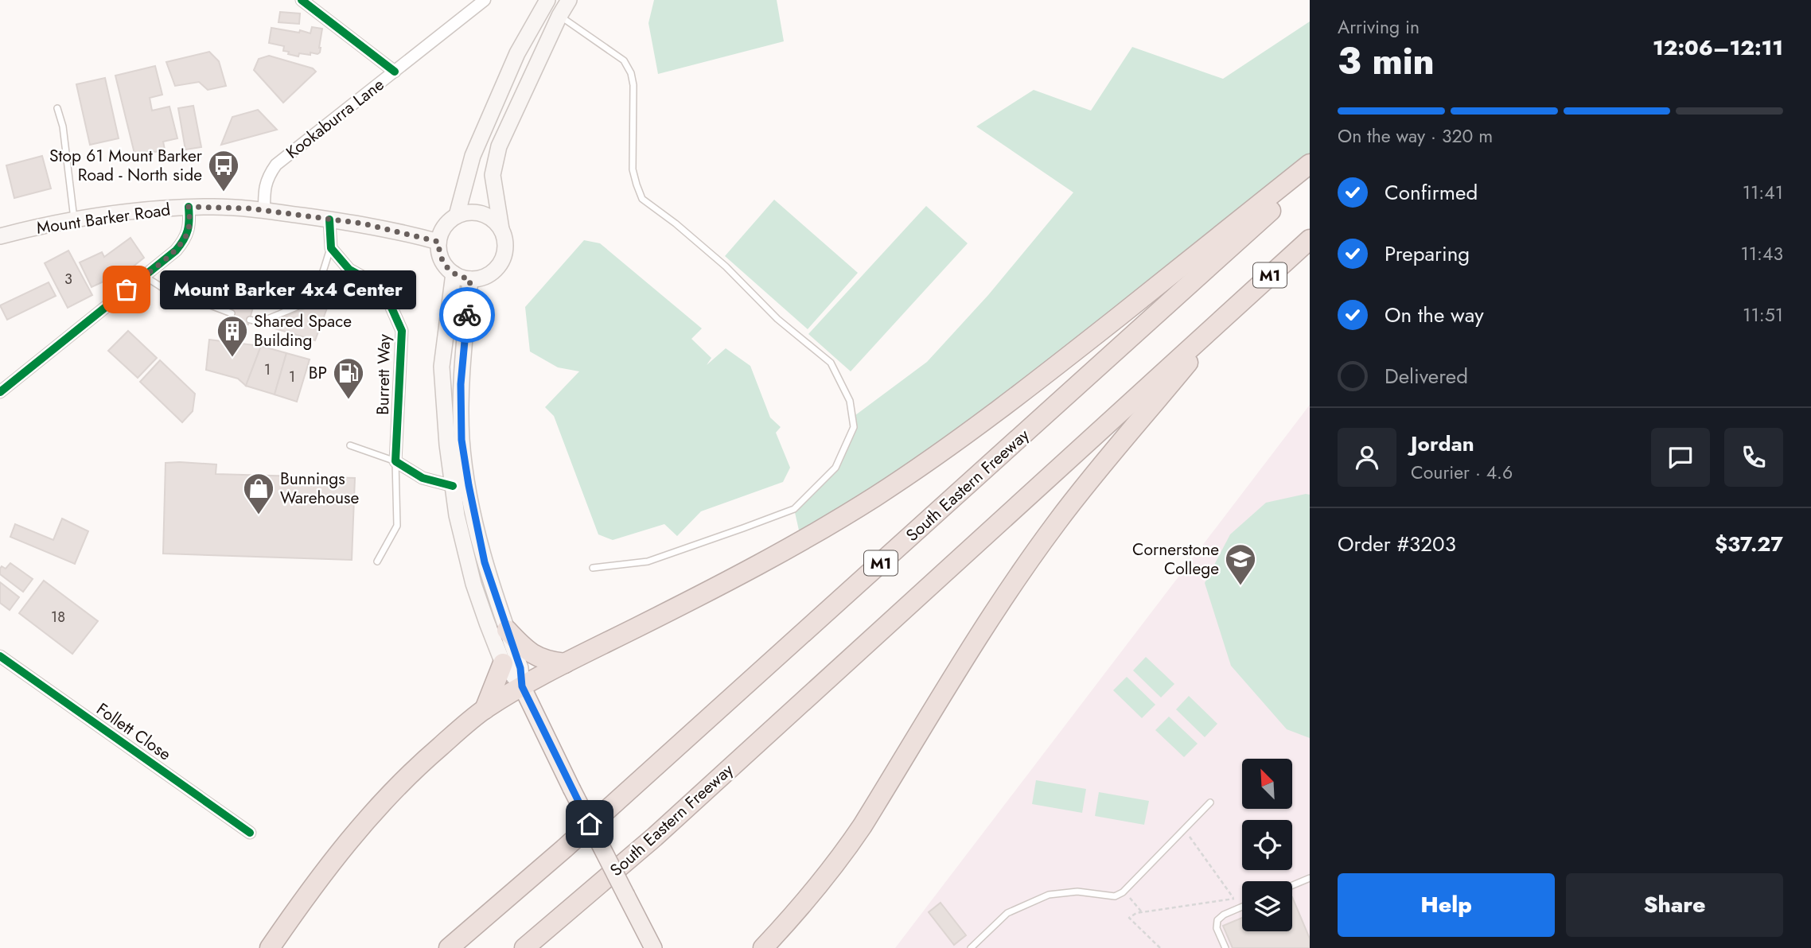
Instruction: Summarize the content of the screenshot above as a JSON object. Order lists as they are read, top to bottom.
{
  "streets": {
    "highway": ["M1", "South Eastern Freeway"],
    "main road": ["Mount Barker Road"],
    "street": ["Kookaburra Lane", "Burrett Way", "Follett Close"]
  },
  "crossings": [
    ["Kookaburra Lane", "Mount Barker Road"]
  ],
  "places": {
    "bus stop": ["Stop 61 Mount Barker Road - North side"],
    "other": ["Mount Barker 4x4 Center"],
    "building": ["Shared Space Building"],
    "fuel station": ["BP"],
    "shop": ["Bunnings Warehouse"],
    "school or university": ["Cornerstone College"]
  },
  "house_numbers": [
    "3",
    "1",
    "1",
    "18"
  ],
  "north": "top left",
  "page": {
    "heading": ["3 min", "Arriving in", "12:06–12:11"],
    "panel": [
      "Jordan",
      "Courier · 4.6",
      "Order #3203",
      "$37.27"
    ],
    "bar": "On the way · 320 m",
    "list": [
      ["Confirmed", "11:41"],
      ["Preparing", "11:43"],
      ["On the way", "11:51"],
      "Delivered"
    ],
    "bubble": "Mount Barker 4x4 Center",
    "buttons": ["Help", "Share"]
  }
}
